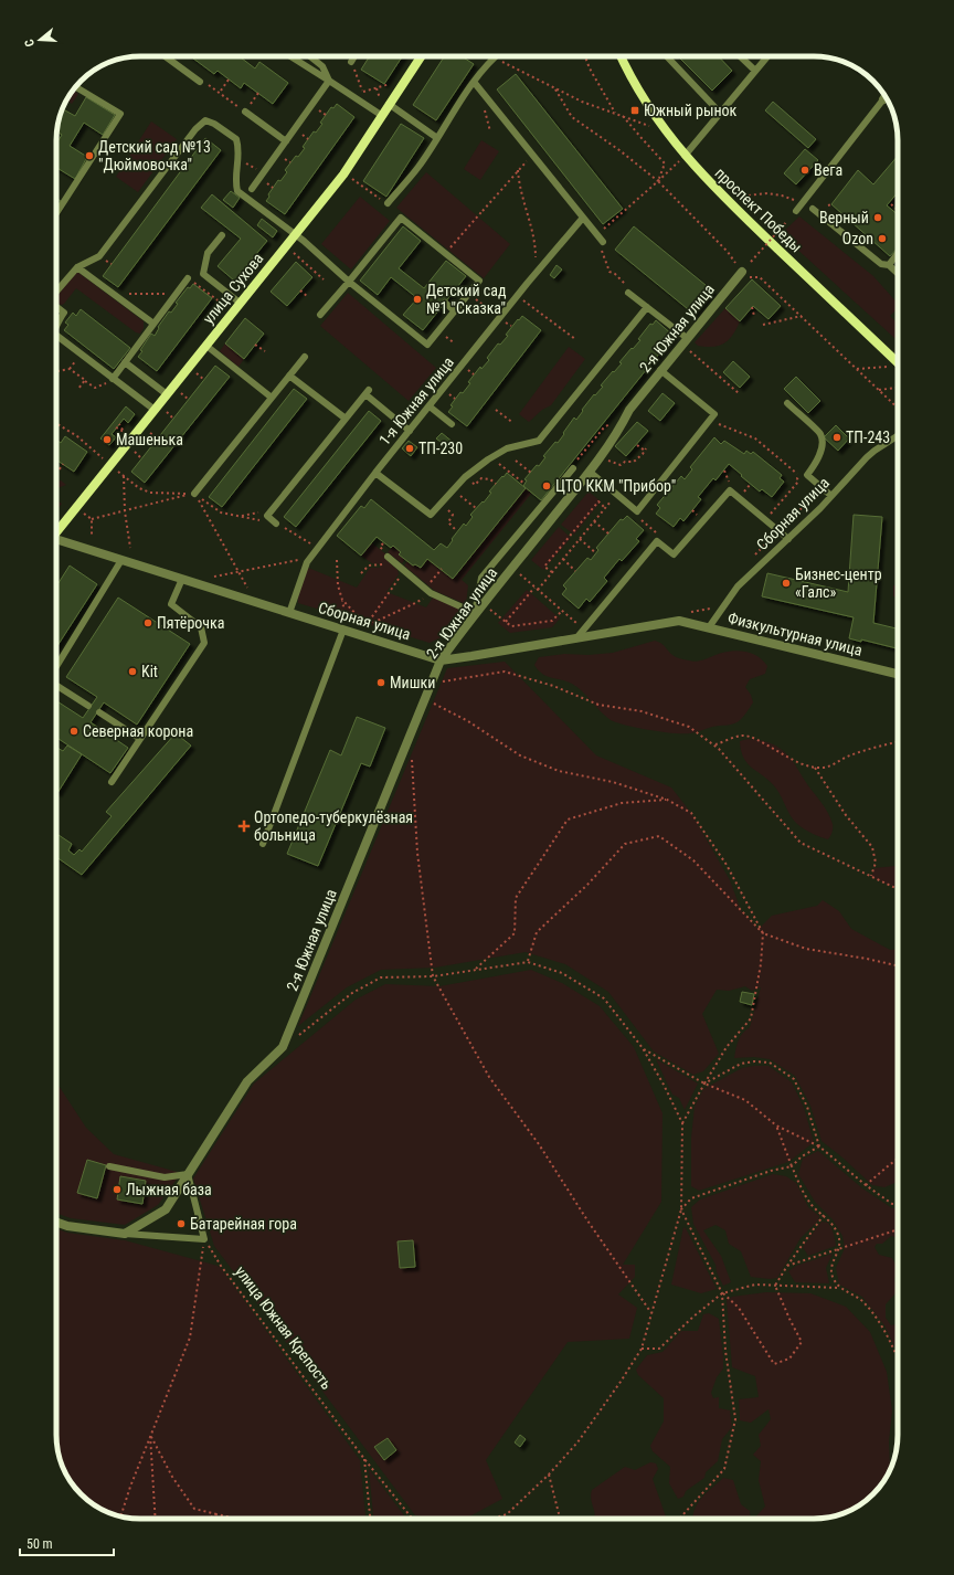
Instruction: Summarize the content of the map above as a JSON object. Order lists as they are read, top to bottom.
{
  "streets": {
    "street": [
      "проспект Победы",
      "улица Сухова",
      "2-я Южная улица",
      "Сборная улица",
      "Физкультурная улица"
    ],
    "lane": ["1-я Южная улица"],
    "path": ["улица Южная Крепость"]
  },
  "crossings": [
    ["2-я Южная улица", "Сборная улица"],
    ["1-я Южная улица", "Сборная улица"],
    ["Сборная улица", "Физкультурная улица"]
  ],
  "places": {
    "transit": ["Южный рынок"],
    "other": [
      "Детский сад №13 \"Дюймовочка\"",
      "Вега",
      "Верный",
      "Ozon",
      "Детский сад №1 \"Сказка\"",
      "ТП-243",
      "Машенька",
      "ТП-230",
      "ЦТО ККМ \"Прибор\"",
      "Бизнес-центр «Галс»",
      "Пятёрочка",
      "Kit",
      "Мишки",
      "Северная корона",
      "Лыжная база",
      "Батарейная гора"
    ],
    "health": ["Ортопедо-туберкулёзная больница"]
  },
  "scale_bar": "50 m",
  "north": "left"
}
